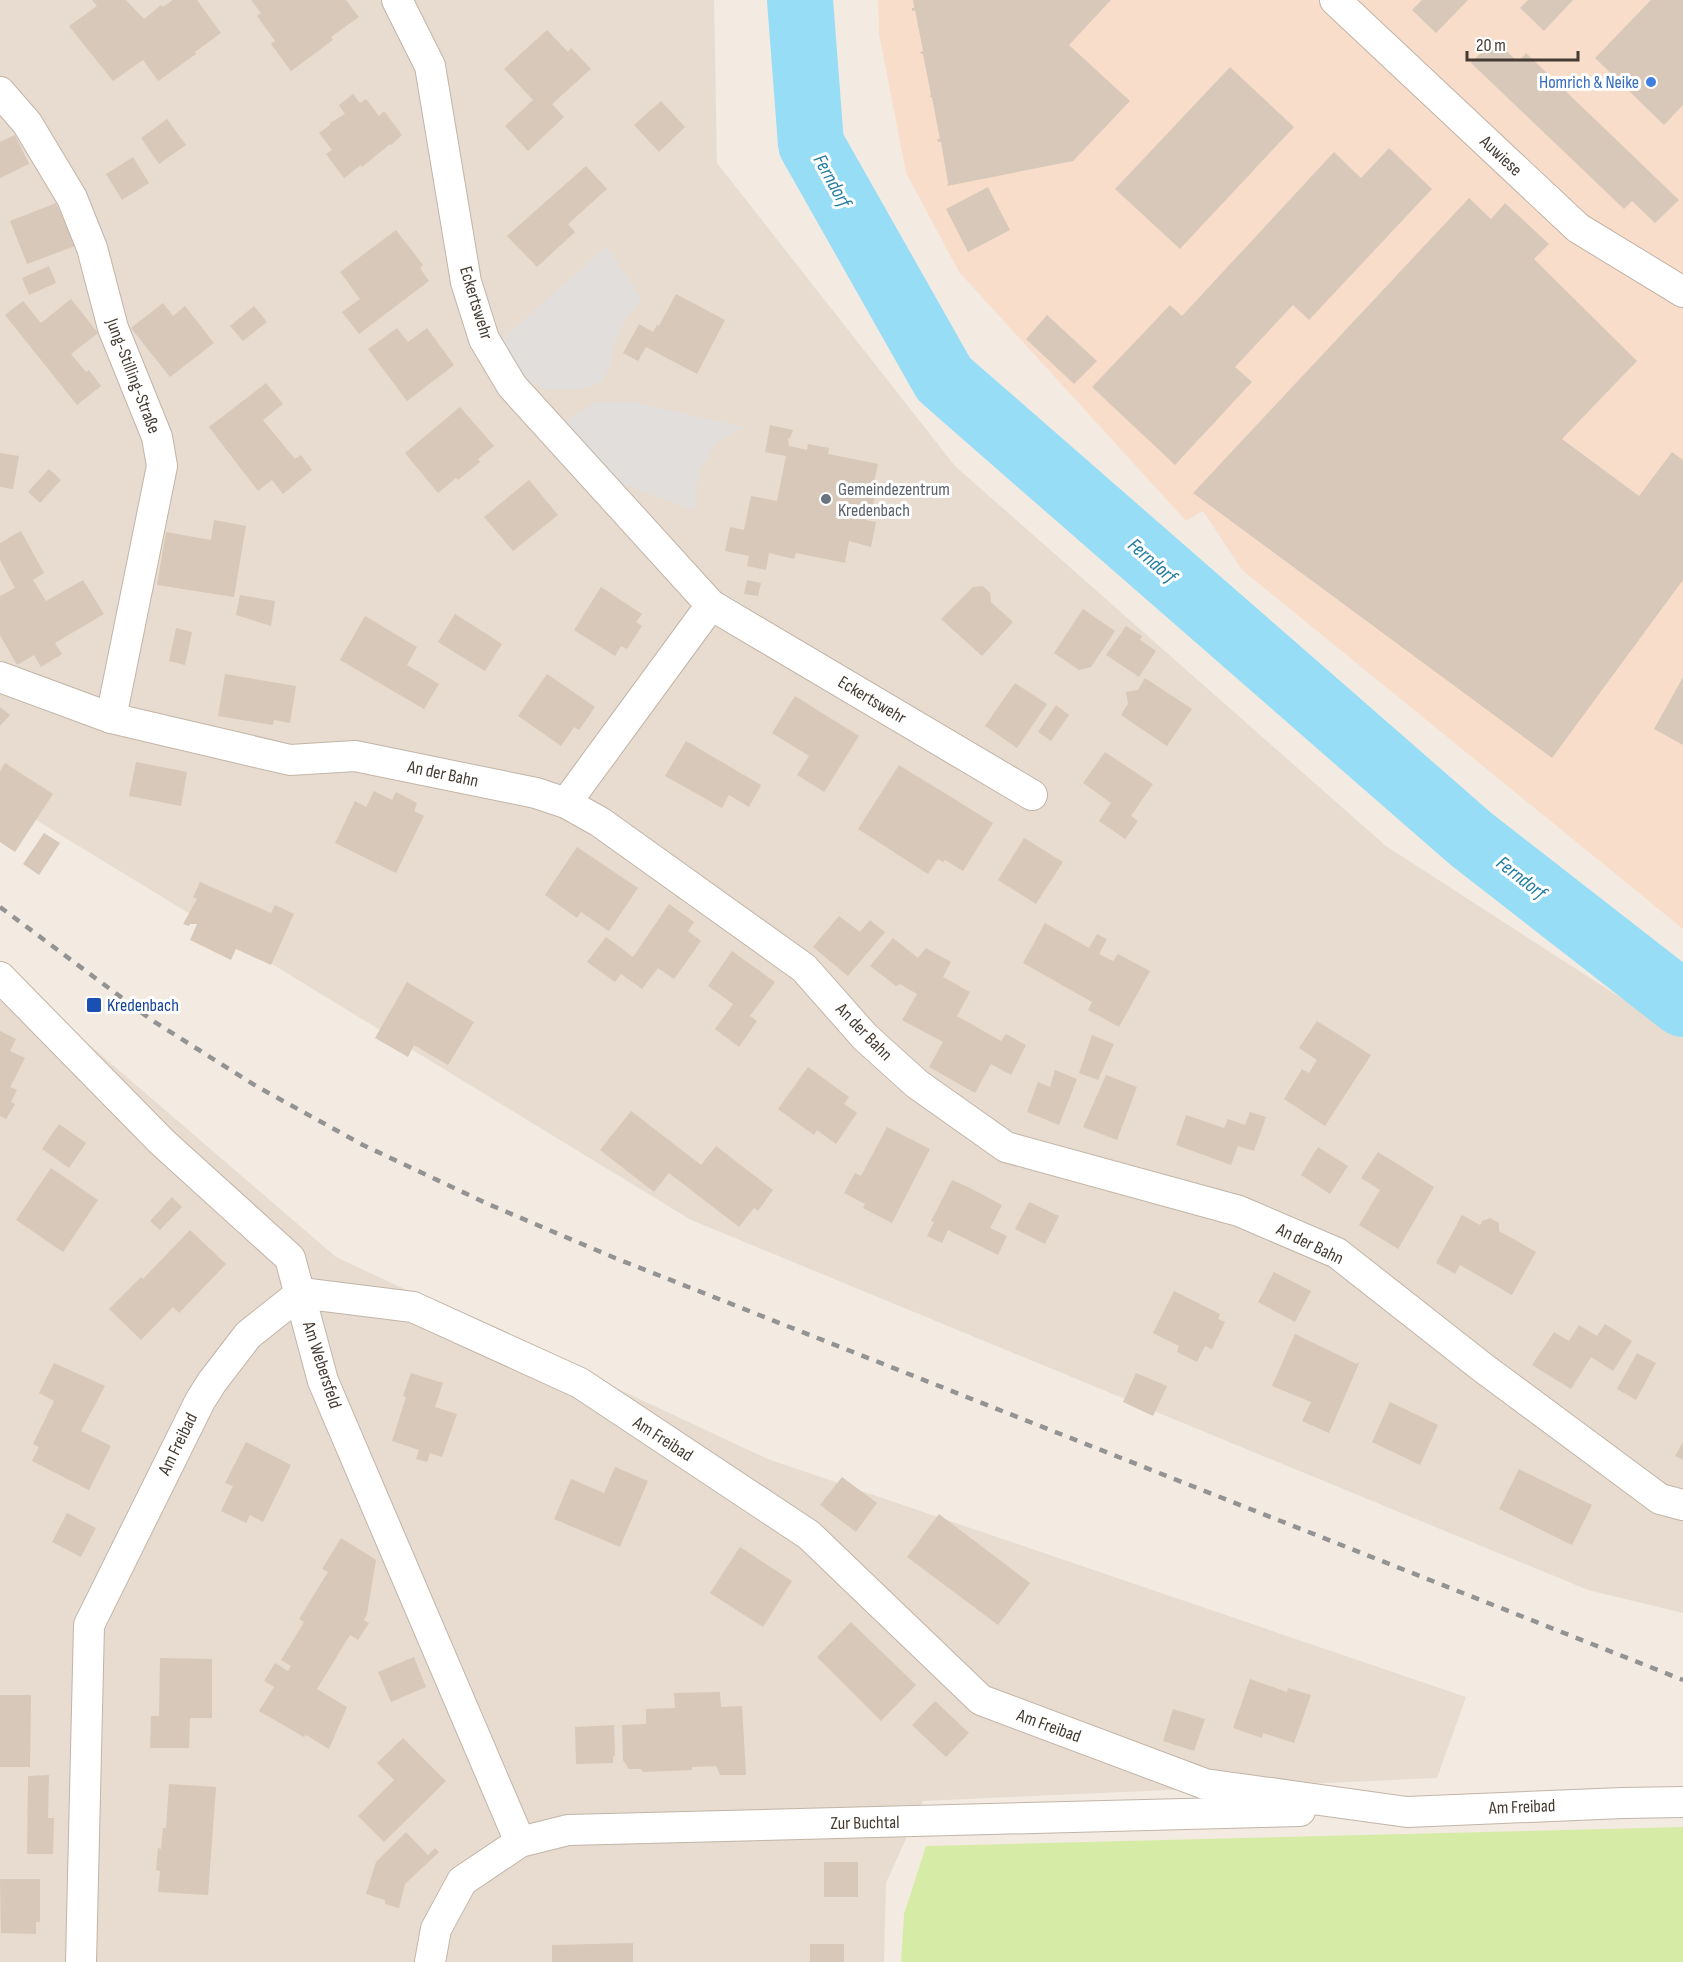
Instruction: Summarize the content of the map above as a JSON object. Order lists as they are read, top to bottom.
{
  "streets": {
    "street": [
      "Auwiese",
      "Eckertswehr",
      "Jung-Stilling-Straße",
      "An der Bahn",
      "Am Webersfeld",
      "Am Freibad",
      "Zur Buchtal"
    ]
  },
  "crossings": [
    ["Jung-Stilling-Straße", "An der Bahn"],
    ["Am Webersfeld", "Am Freibad"],
    ["Am Webersfeld", "Zur Buchtal"],
    ["Am Freibad", "Zur Buchtal"]
  ],
  "water": ["Ferndorf"],
  "places": {
    "other": ["Homrich & Neike", "Gemeindezentrum Kredenbach"],
    "transit": ["Kredenbach"]
  },
  "scale_bar": "20 m"
}
